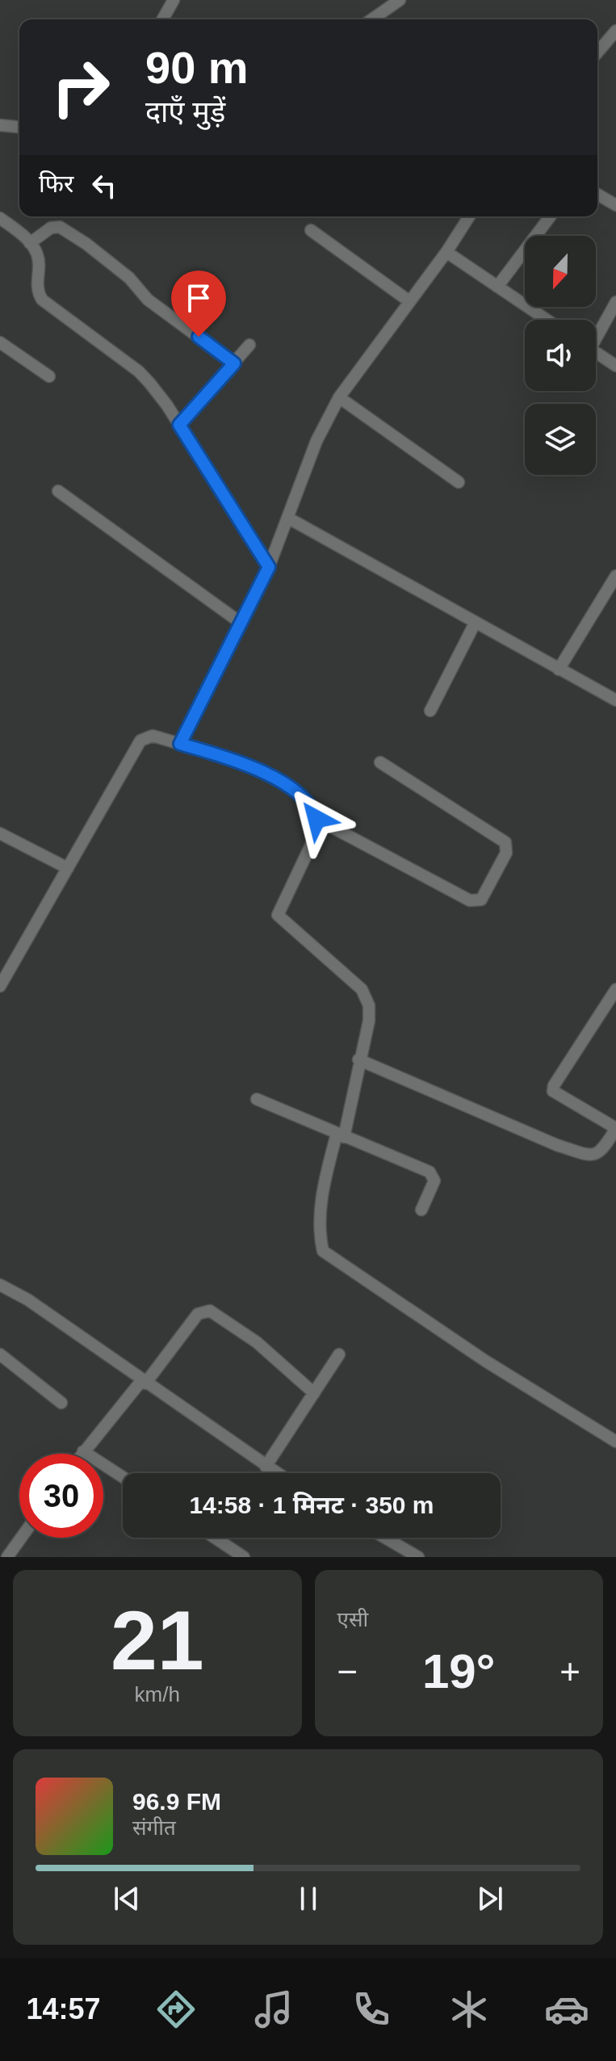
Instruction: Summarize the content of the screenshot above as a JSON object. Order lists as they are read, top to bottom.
{
  "north": "bottom",
  "page": {
    "turn": ["90 m", "दाएँ मुड़ें"],
    "then": "फिर",
    "limit": "30",
    "trip": "14:58 · 1 मिनट · 350 m",
    "tile": [
      ["21", "km/h"],
      "एसी"
    ],
    "heat": ["−", "19°", "+"],
    "song": ["96.9 FM", "संगीत"],
    "tabs": "14:57"
  }
}
